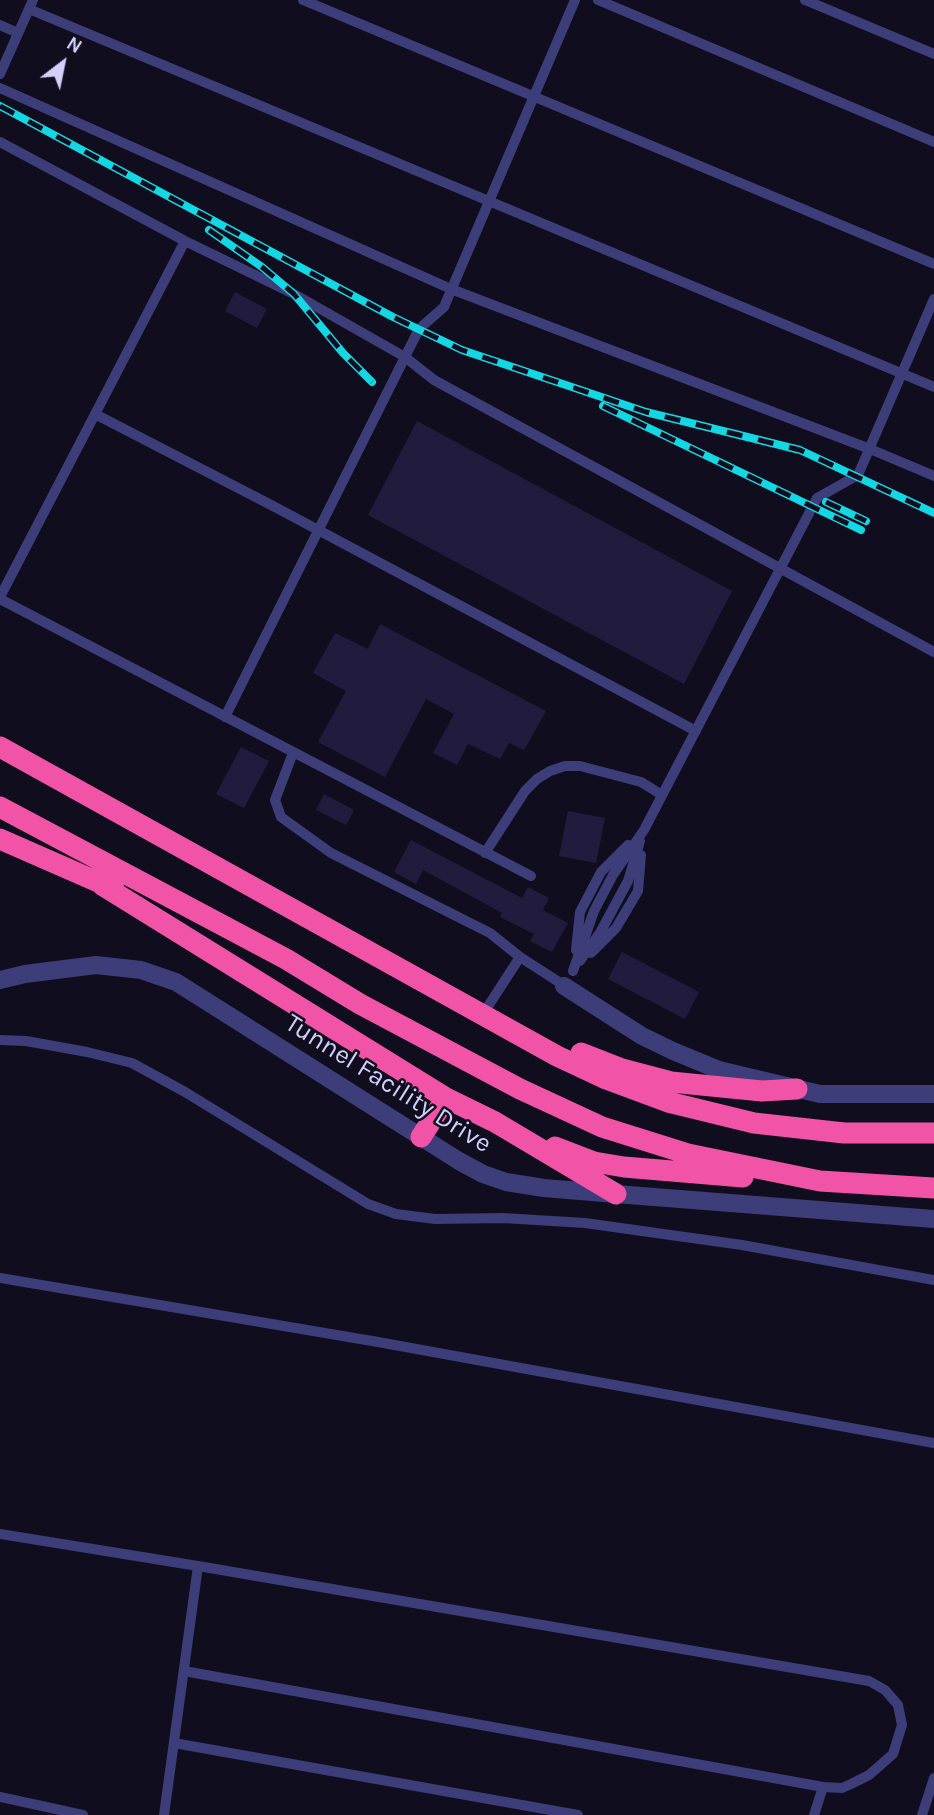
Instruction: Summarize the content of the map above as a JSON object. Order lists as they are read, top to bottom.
{
  "streets": {
    "street": ["Tunnel Facility Drive"]
  },
  "north": "top right"
}
